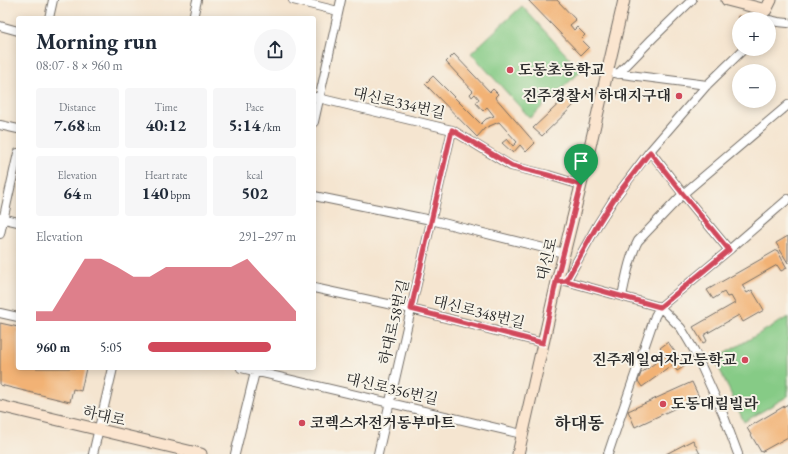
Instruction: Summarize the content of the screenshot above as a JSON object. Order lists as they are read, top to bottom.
{
  "streets": {
    "street": [
      "대신로334번길",
      "대신로",
      "대신로348번길",
      "하대로58번길",
      "대신로356번길",
      "하대로"
    ]
  },
  "crossings": [
    ["대신로334번길", "대신로"],
    ["대신로334번길", "하대로58번길"],
    ["대신로", "대신로348번길"],
    ["대신로", "대신로356번길"],
    ["대신로348번길", "하대로58번길"],
    ["하대로58번길", "대신로356번길"]
  ],
  "districts": ["하대동"],
  "places": [
    "도동초등학교",
    "진주경찰서 하대지구대",
    "진주제일여자고등학교",
    "도동대림빌라",
    "코렉스자전거동부마트"
  ],
  "page": {
    "map_buttons": ["+", "−"],
    "heading": ["Morning run", "08:07 · 8 × 960 m"],
    "stats": [
      ["Distance", "7.68 km"],
      ["Time", "40:12"],
      ["Pace", "5:14 /km"],
      ["Elevation", "64 m"],
      ["Heart rate", "140 bpm"],
      ["kcal", "502"]
    ],
    "chart": ["Elevation", "291–297 m"],
    "list": [
      {
        "name": "960 m",
        "note": "5:05"
      }
    ]
  }
}
